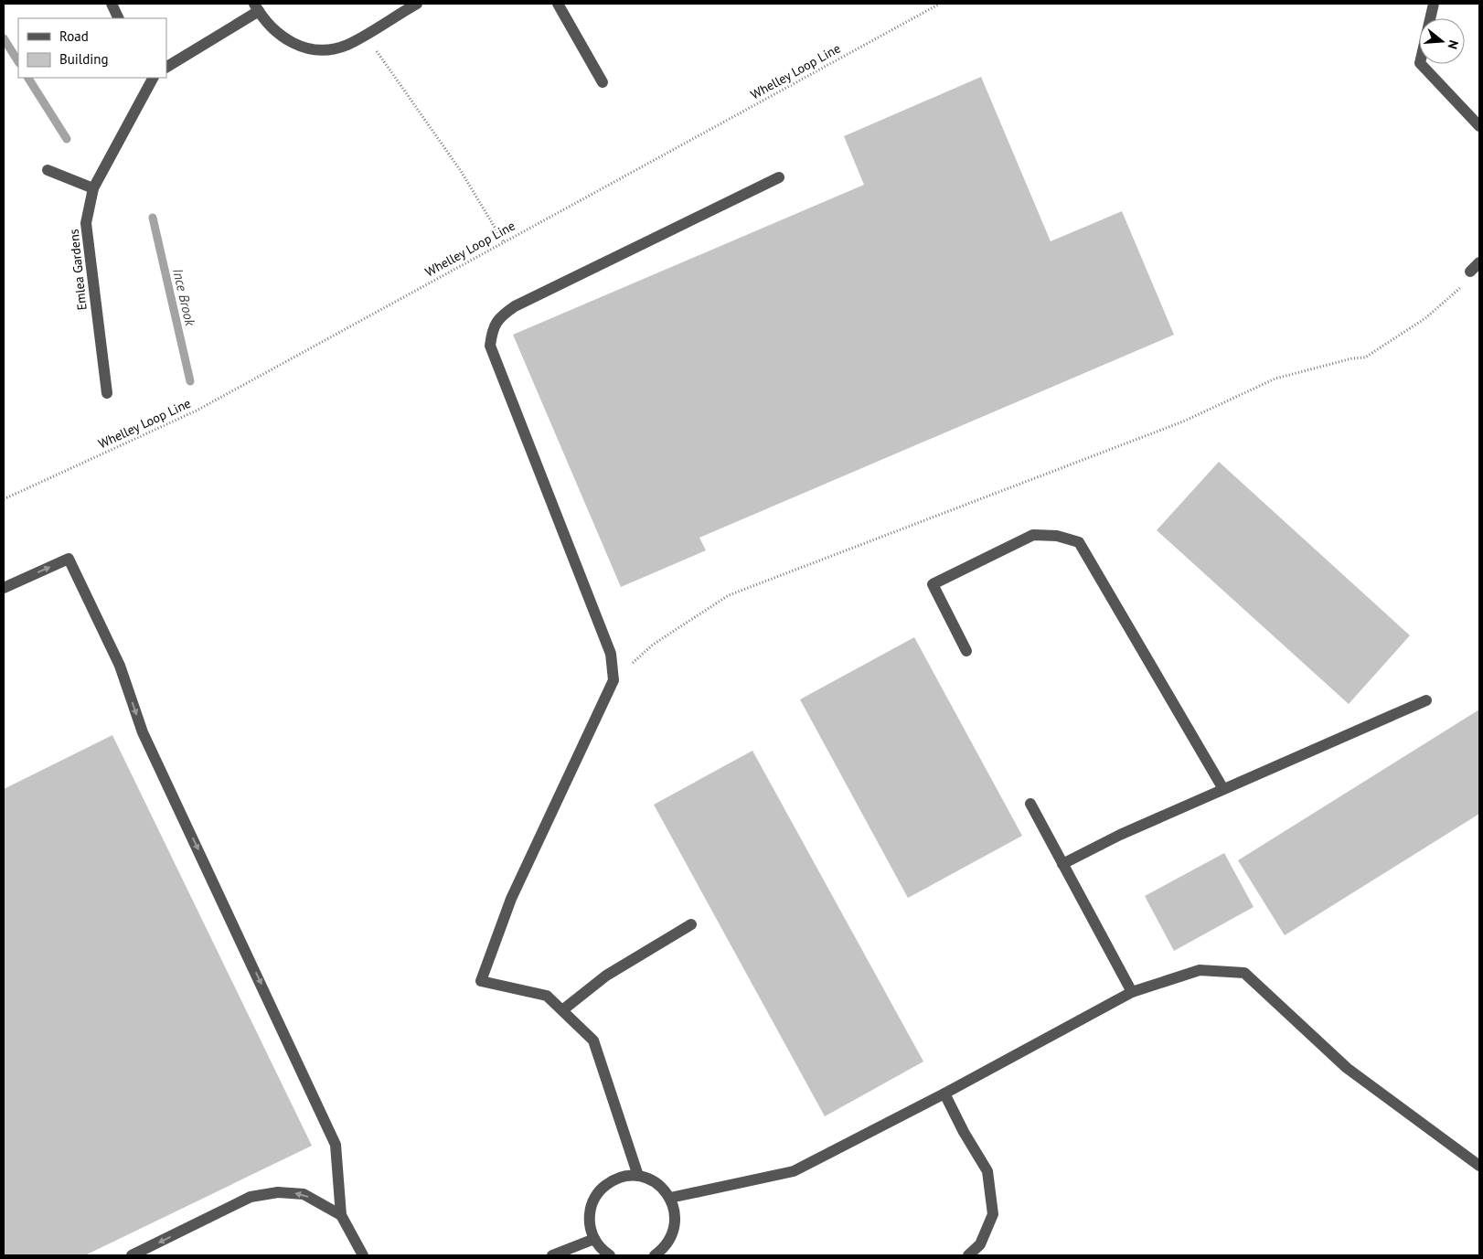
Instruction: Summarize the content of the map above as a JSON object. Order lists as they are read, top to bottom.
{
  "streets": {
    "street": ["Emlea Gardens"],
    "path": ["Whelley Loop Line"]
  },
  "water": ["Ince Brook"],
  "legend": ["Road", "Building"],
  "north": "right"
}
